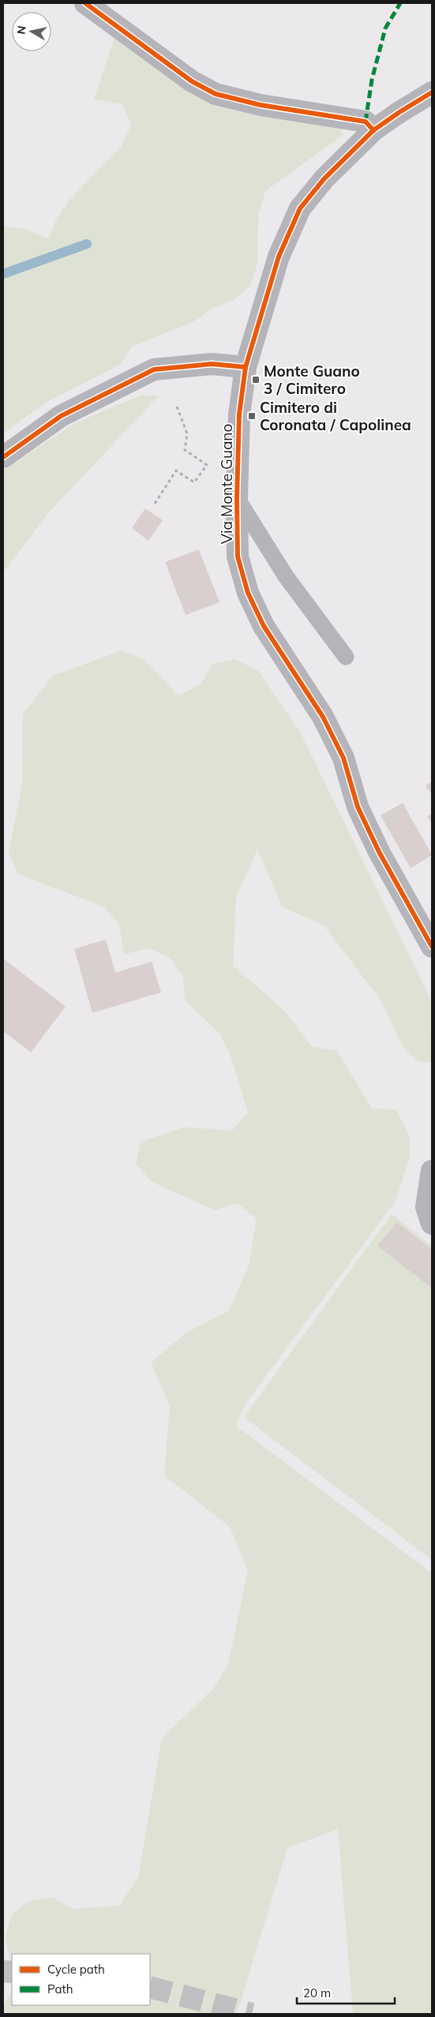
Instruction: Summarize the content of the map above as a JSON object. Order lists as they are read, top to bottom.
{
  "streets": {
    "street": ["Via Monte Guano"]
  },
  "places": {
    "transit": ["Monte Guano 3 / Cimitero", "Cimitero di Coronata / Capolinea"]
  },
  "legend": ["Cycle path", "Path"],
  "scale_bar": "20 m",
  "north": "left"
}
